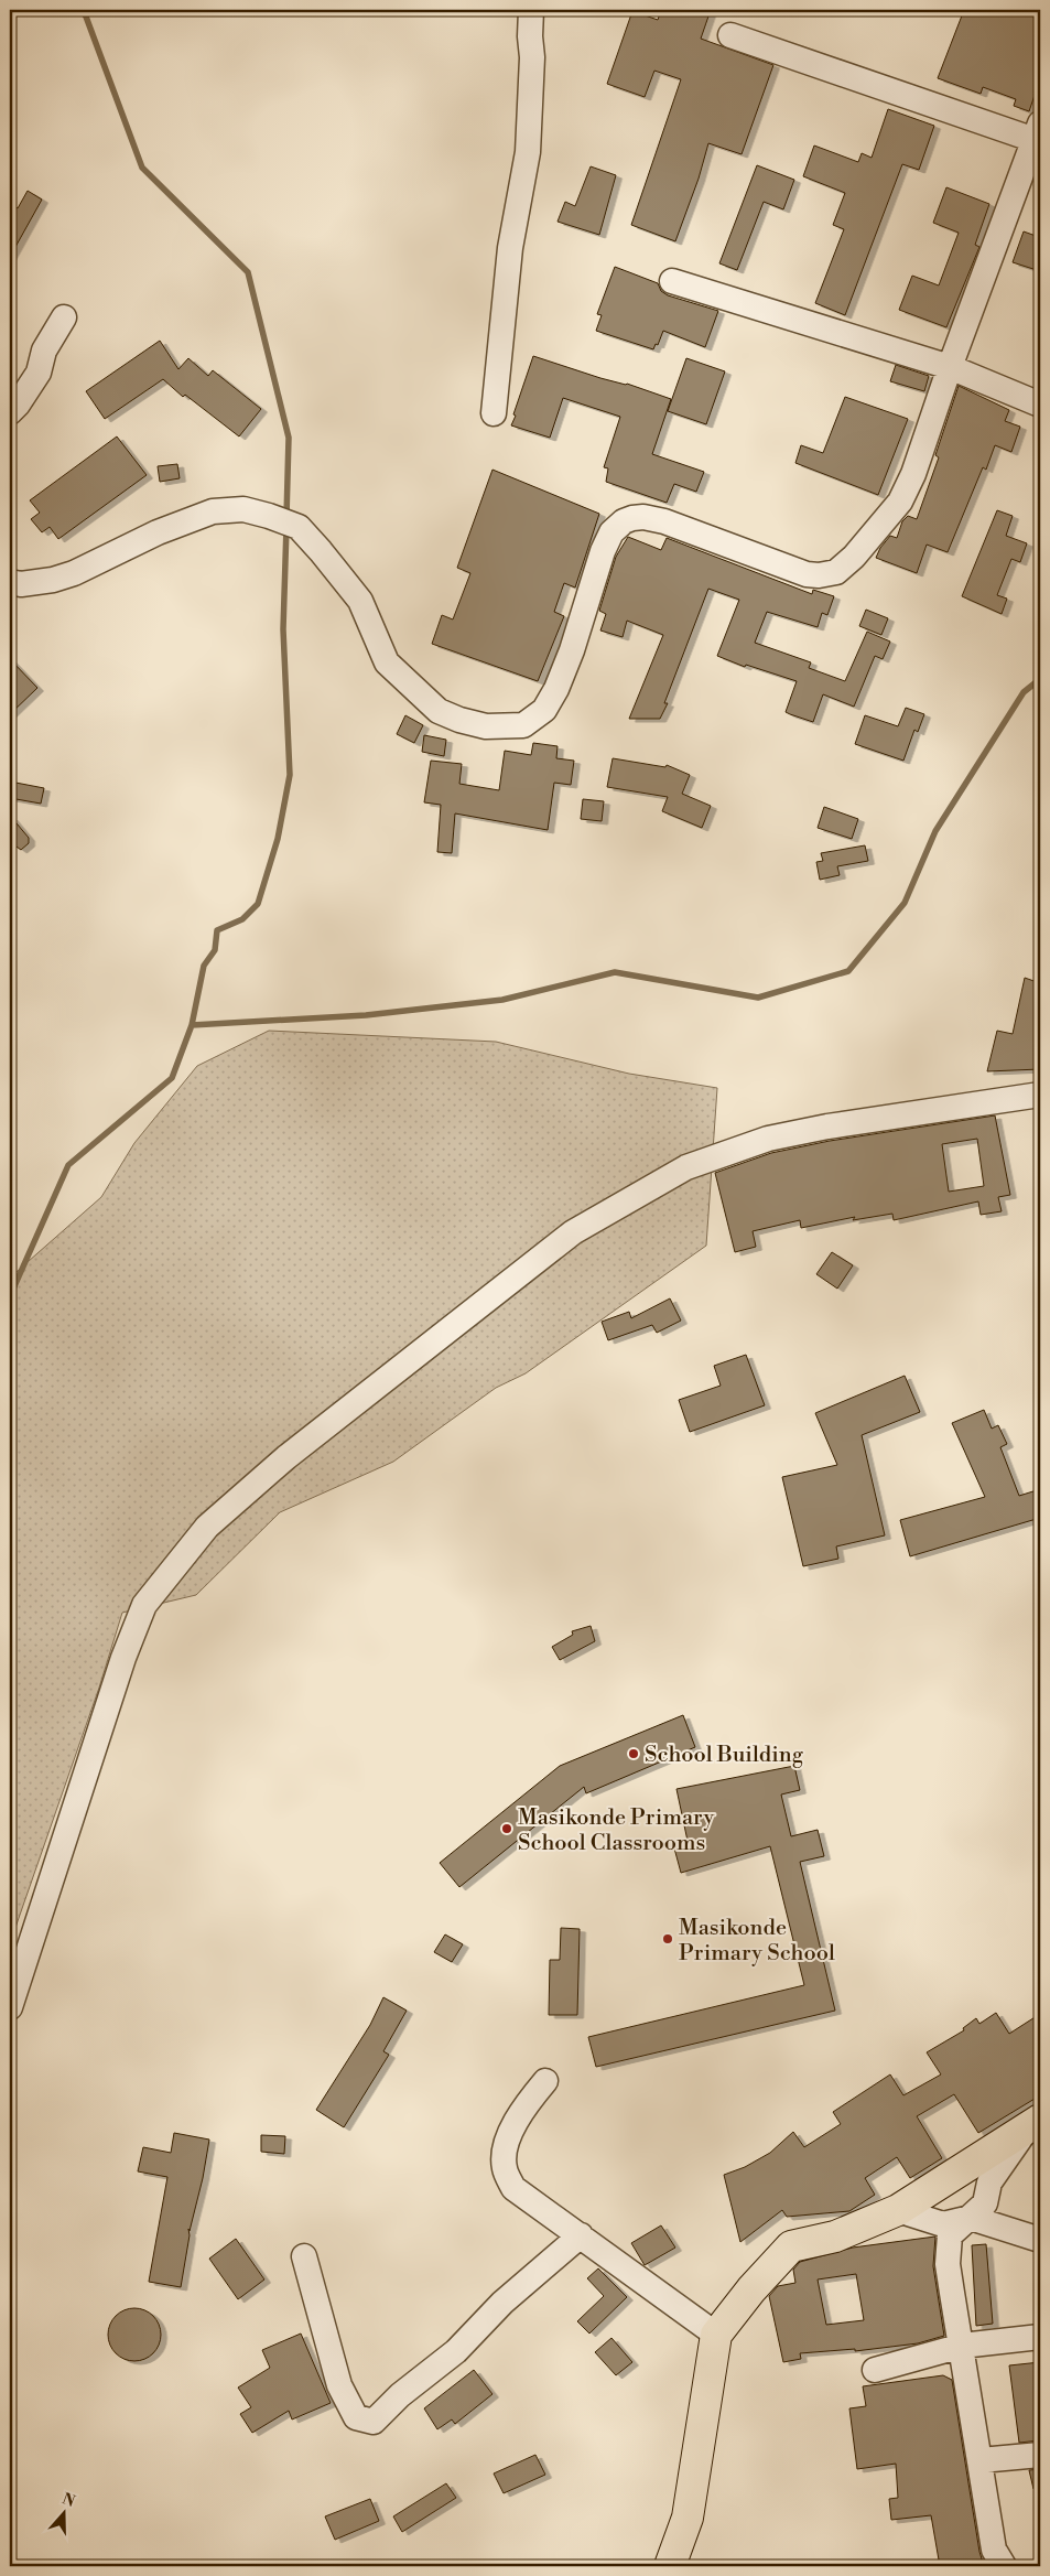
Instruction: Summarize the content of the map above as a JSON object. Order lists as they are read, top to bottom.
{
  "places": ["School Building", "Masikonde Primary School Classrooms", "Masikonde Primary School"],
  "north": "top"
}
